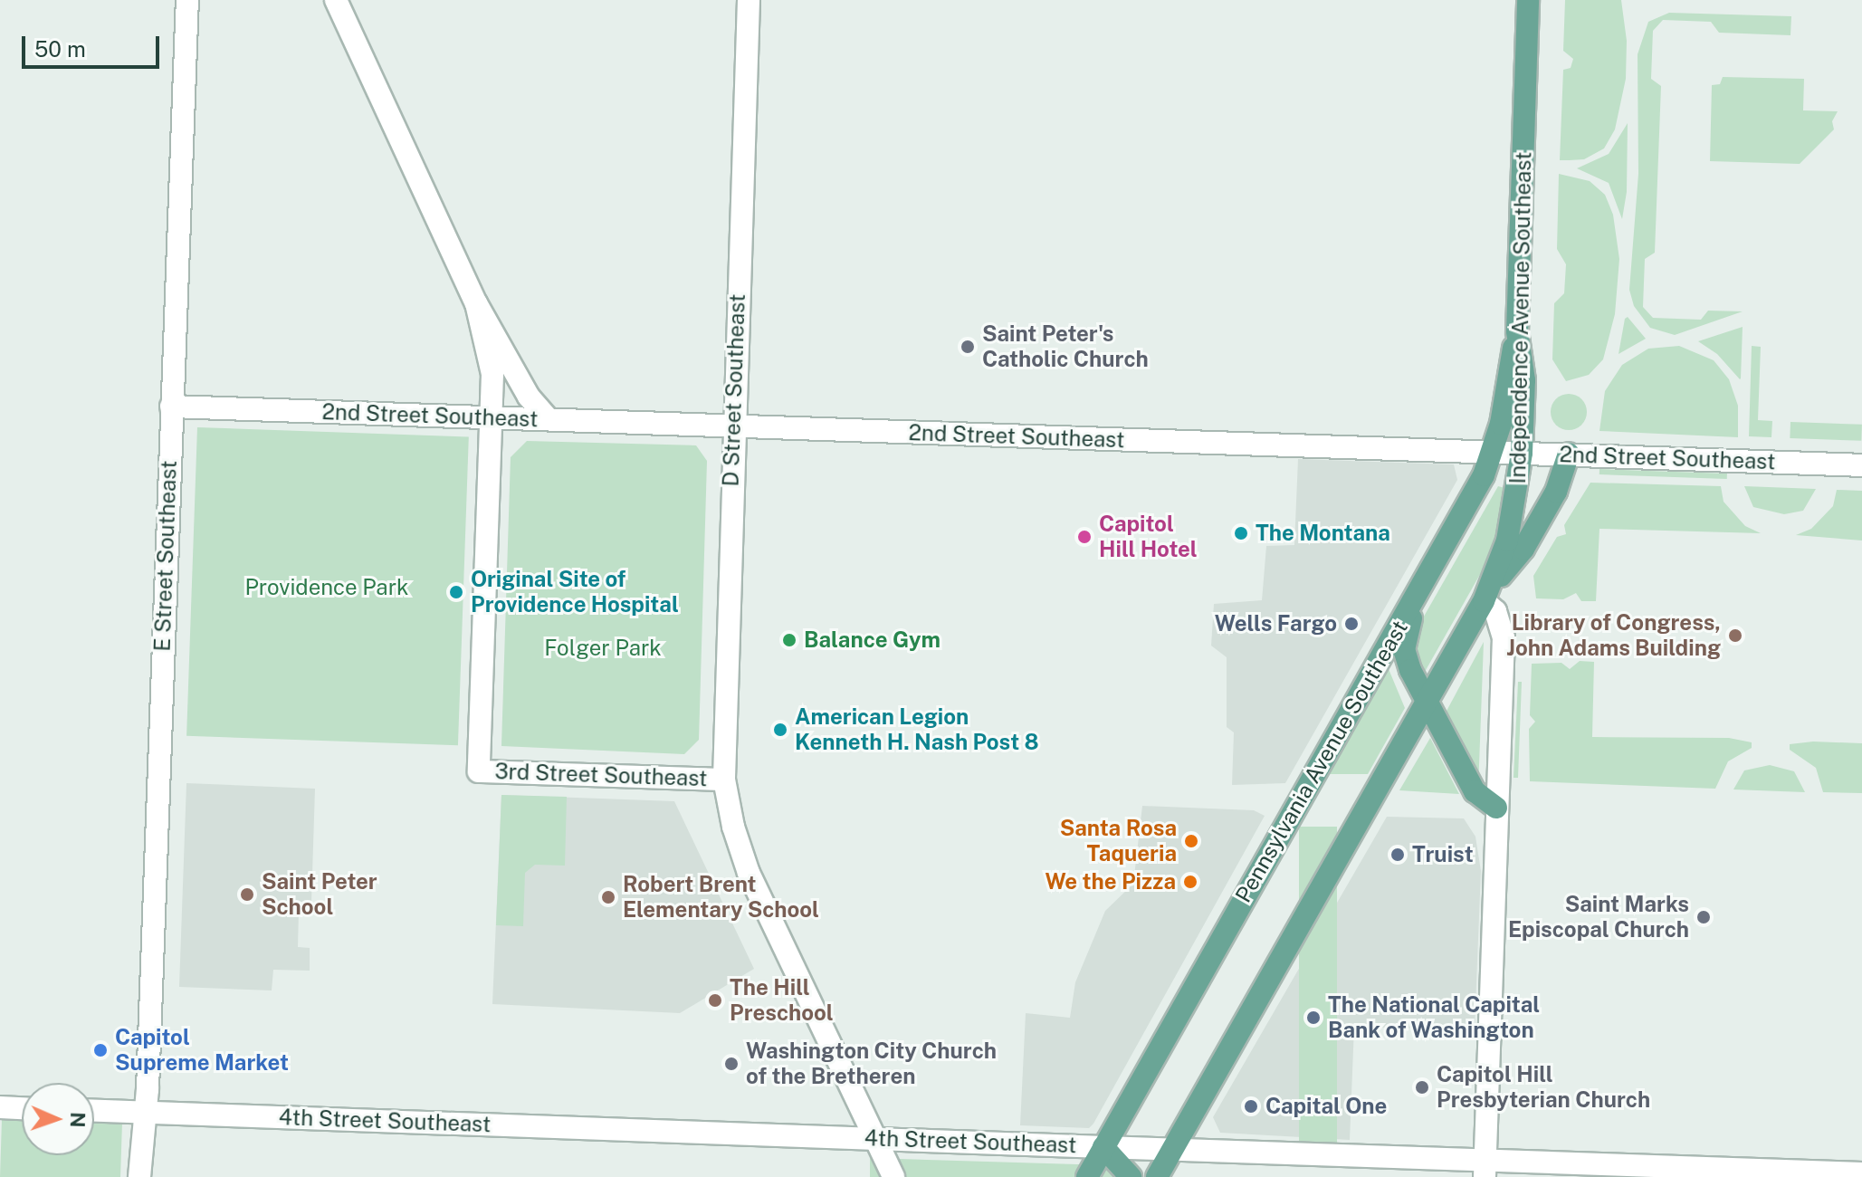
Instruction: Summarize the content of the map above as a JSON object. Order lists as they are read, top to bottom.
{
  "streets": {
    "main road": ["Independence Avenue Southeast", "Pennsylvania Avenue Southeast"],
    "street": [
      "D Street Southeast",
      "2nd Street Southeast",
      "E Street Southeast",
      "3rd Street Southeast",
      "4th Street Southeast"
    ]
  },
  "crossings": [
    ["Independence Avenue Southeast", "2nd Street Southeast"],
    ["Independence Avenue Southeast", "Pennsylvania Avenue Southeast"],
    ["D Street Southeast", "2nd Street Southeast"],
    ["D Street Southeast", "3rd Street Southeast"],
    ["D Street Southeast", "4th Street Southeast"],
    ["2nd Street Southeast", "E Street Southeast"],
    ["2nd Street Southeast", "Pennsylvania Avenue Southeast"],
    ["2nd Street Southeast", "3rd Street Southeast"],
    ["E Street Southeast", "4th Street Southeast"],
    ["Pennsylvania Avenue Southeast", "4th Street Southeast"]
  ],
  "parks": ["Providence Park", "Folger Park"],
  "places": [
    "Saint Peter's Catholic Church",
    "The Montana",
    "Capitol Hill Hotel",
    "Original Site of Providence Hospital",
    "Wells Fargo",
    "Library of Congress, John Adams Building",
    "Balance Gym",
    "American Legion Kenneth H. Nash Post 8",
    "Santa Rosa Taqueria",
    "Truist",
    "We the Pizza",
    "Saint Peter School",
    "Robert Brent Elementary School",
    "Saint Marks Episcopal Church",
    "The Hill Preschool",
    "The National Capital Bank of Washington",
    "Capitol Supreme Market",
    "Washington City Church of the Bretheren",
    "Capitol Hill Presbyterian Church",
    "Capital One"
  ],
  "scale_bar": "50 m",
  "north": "right"
}
